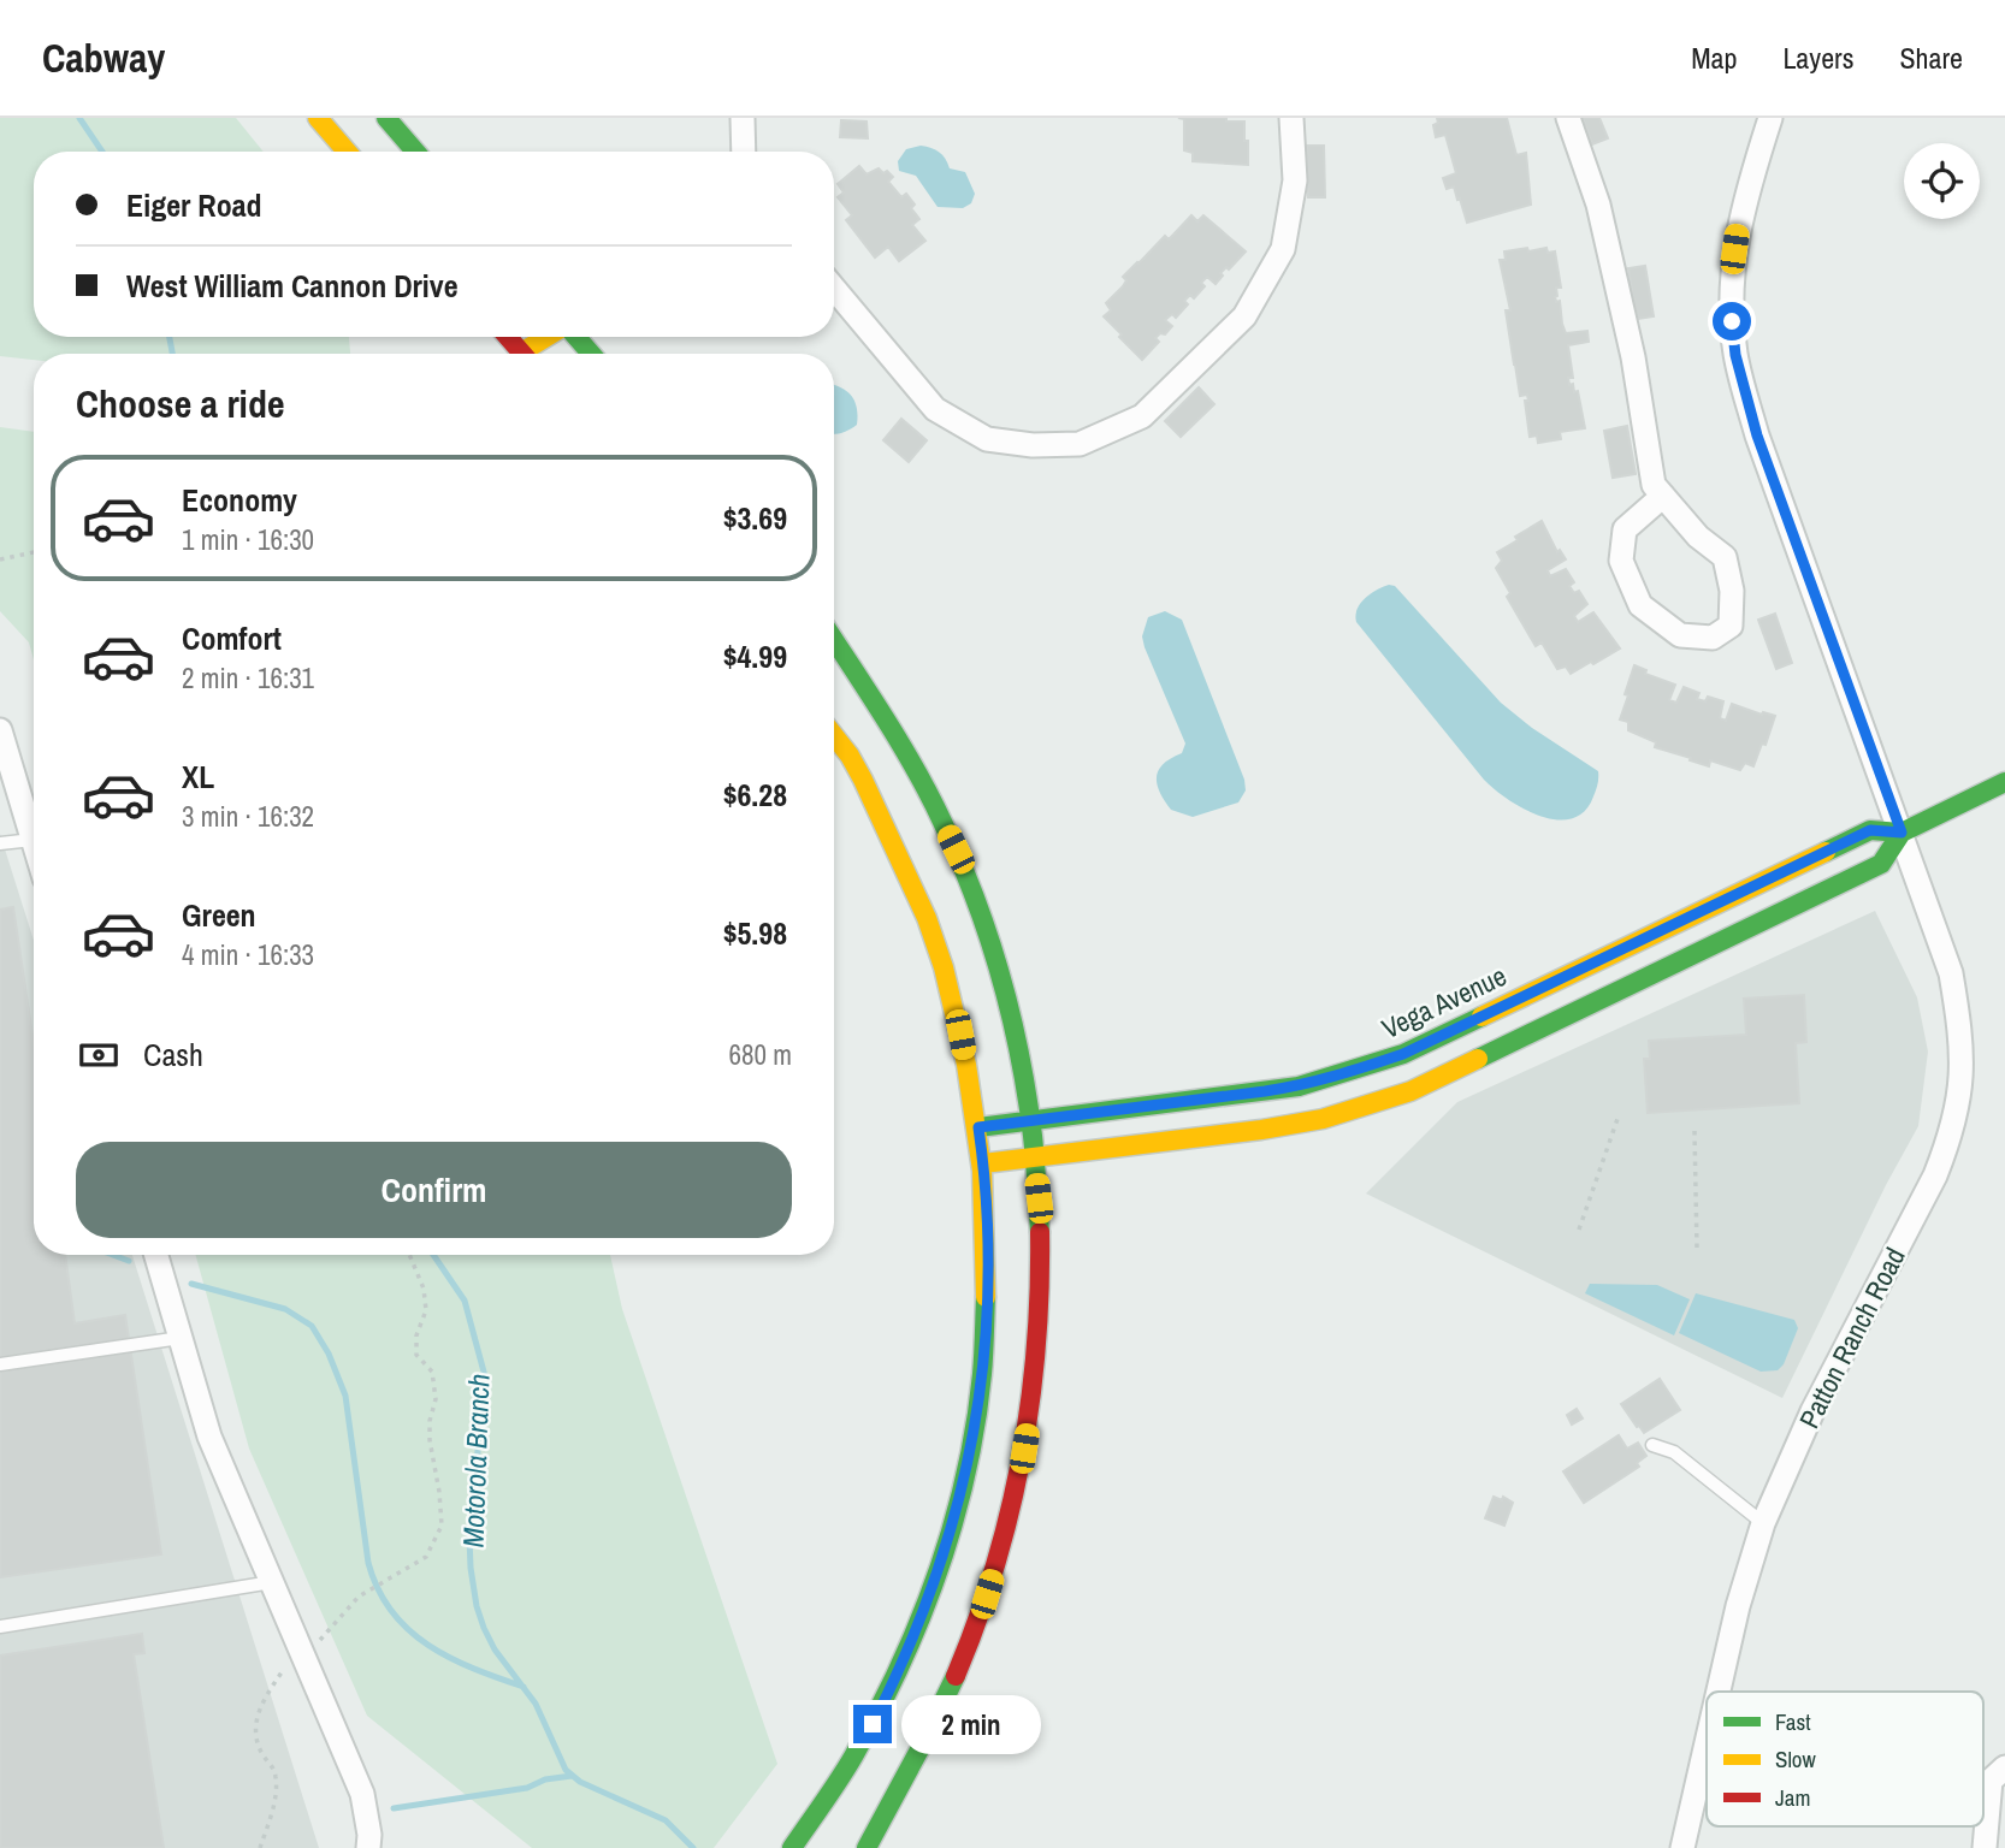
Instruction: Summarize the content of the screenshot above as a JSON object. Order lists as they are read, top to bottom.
{
  "streets": {
    "main road": ["Vega Avenue"],
    "street": ["Patton Ranch Road"]
  },
  "crossings": [
    ["Vega Avenue", "Patton Ranch Road"]
  ],
  "water": ["Motorola Branch"],
  "legend": ["Fast", "Slow", "Jam"],
  "page": {
    "header": "Cabway",
    "nav": ["Map", "Layers", "Share"],
    "banner": ["Eiger Road", "West William Cannon Drive"],
    "heading": "Choose a ride",
    "list": [
      {
        "name": "Economy",
        "note": "1 min · 16:30",
        "value": "$3.69"
      },
      {
        "name": "Comfort",
        "note": "2 min · 16:31",
        "value": "$4.99"
      },
      {
        "name": "XL",
        "note": "3 min · 16:32",
        "value": "$6.28"
      },
      {
        "name": "Green",
        "note": "4 min · 16:33",
        "value": "$5.98"
      }
    ],
    "pay": ["Cash", "680 m"],
    "buttons": "Confirm",
    "bubble": "2 min"
  }
}
